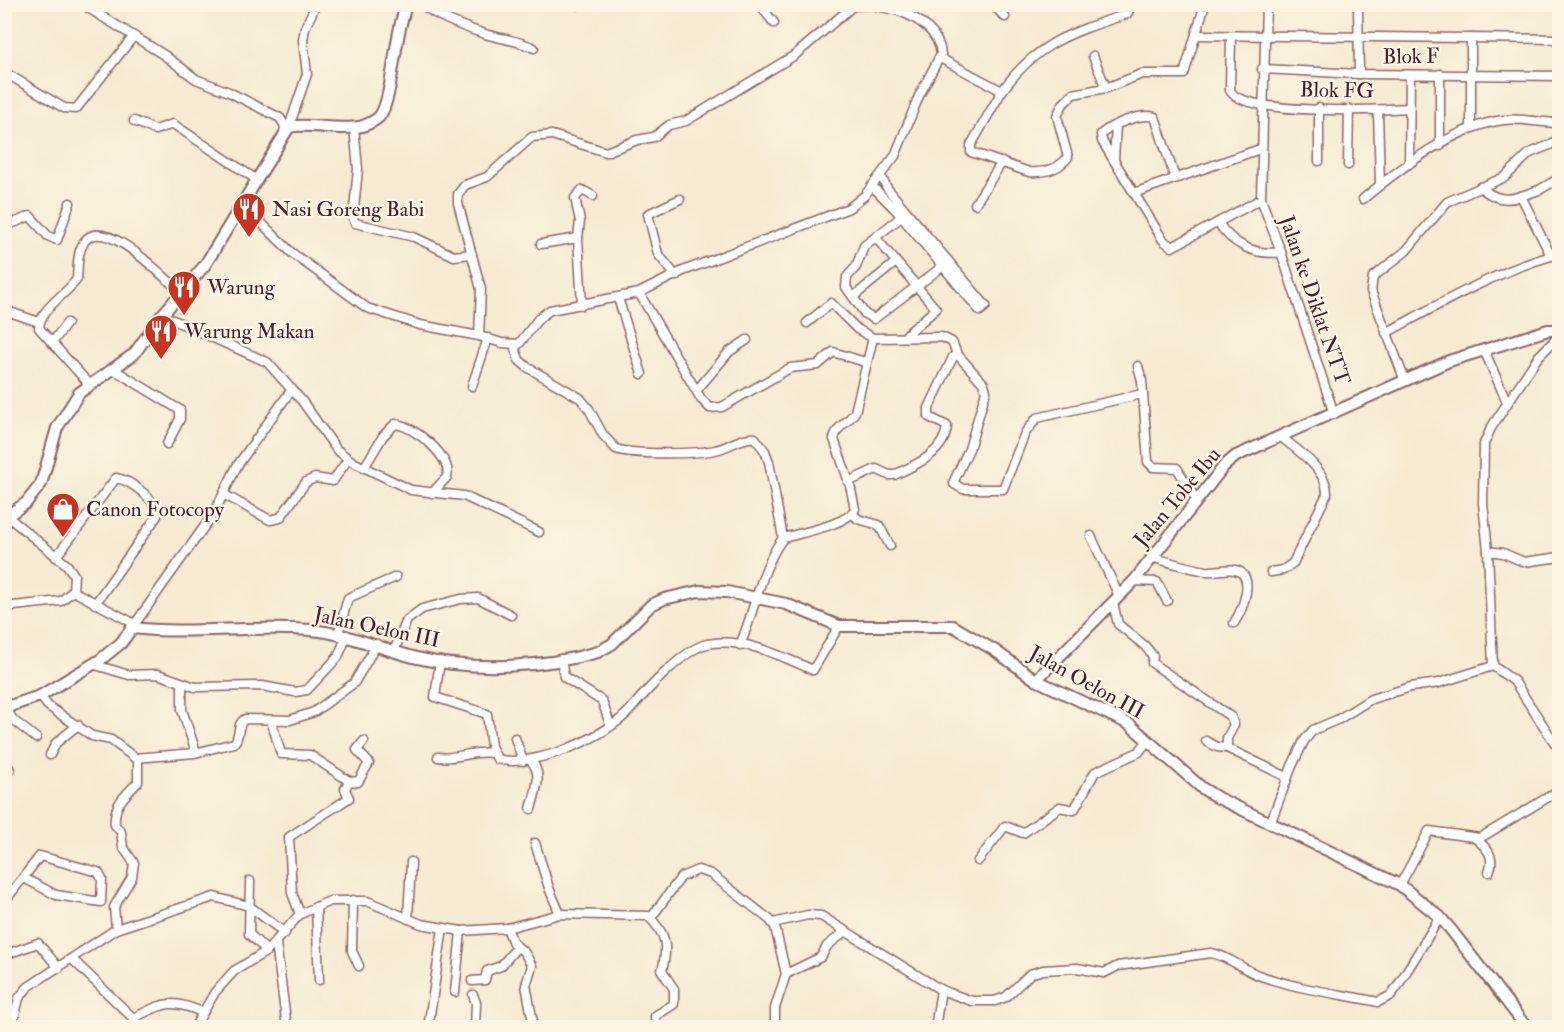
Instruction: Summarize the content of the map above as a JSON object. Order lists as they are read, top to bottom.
{
  "streets": {
    "street": [
      "Blok F",
      "Blok FG",
      "Jalan ke Diklat NTT",
      "Jalan Tobe Ibu",
      "Jalan Oelon III"
    ]
  },
  "crossings": [
    ["Blok F", "Jalan ke Diklat NTT"],
    ["Blok FG", "Jalan ke Diklat NTT"],
    ["Jalan ke Diklat NTT", "Jalan Tobe Ibu"],
    ["Jalan Tobe Ibu", "Jalan Oelon III"]
  ],
  "places": {
    "restaurant": ["Nasi Goreng Babi", "Warung", "Warung Makan"],
    "shop": ["Canon Fotocopy"]
  }
}
